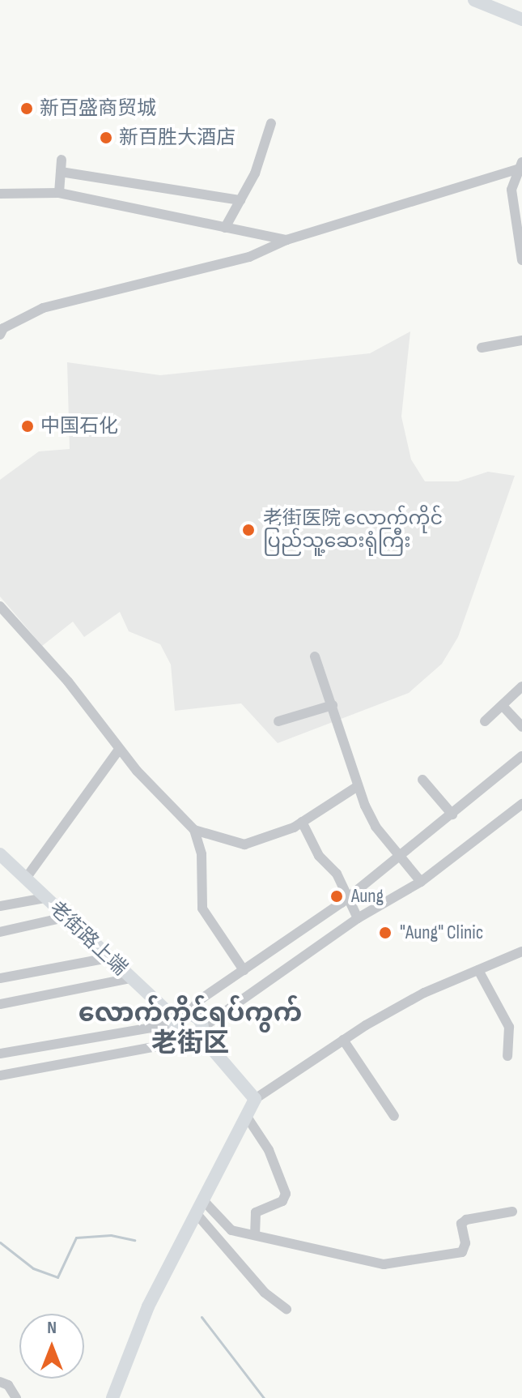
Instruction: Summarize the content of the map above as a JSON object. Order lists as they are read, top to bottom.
{
  "streets": {
    "main road": ["老街路上端"]
  },
  "districts": ["လောက်ကိုင်ရပ်ကွက် 老街区"],
  "places": [
    "新百盛商贸城",
    "新百胜大酒店",
    "中国石化",
    "老街医院 လောက်ကိုင် ပြည်သူ့ဆေးရုံကြီး",
    "Aung",
    "\"Aung\" Clinic"
  ],
  "north": "top"
}
